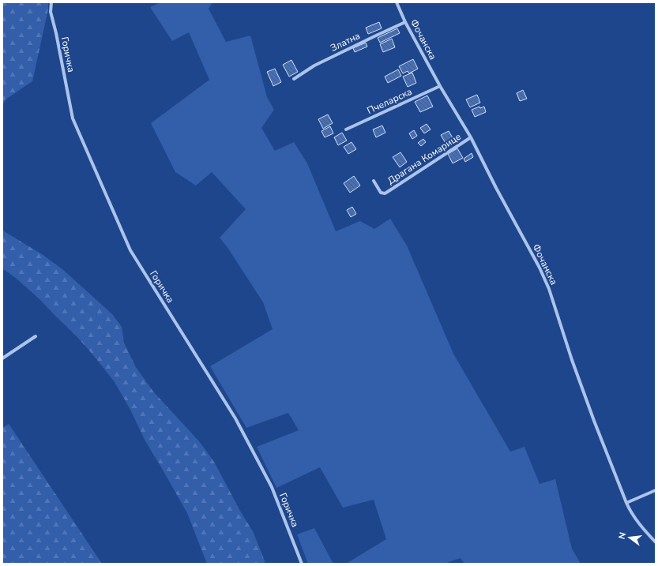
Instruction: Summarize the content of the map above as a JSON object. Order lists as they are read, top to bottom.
{
  "streets": {
    "street": [
      "Фочанска",
      "Златна",
      "Горичка",
      "Пчеларска",
      "Драгана Комарице"
    ]
  },
  "crossings": [
    ["Фочанска", "Златна"],
    ["Фочанска", "Пчеларска"],
    ["Фочанска", "Драгана Комарице"]
  ],
  "north": "left"
}
